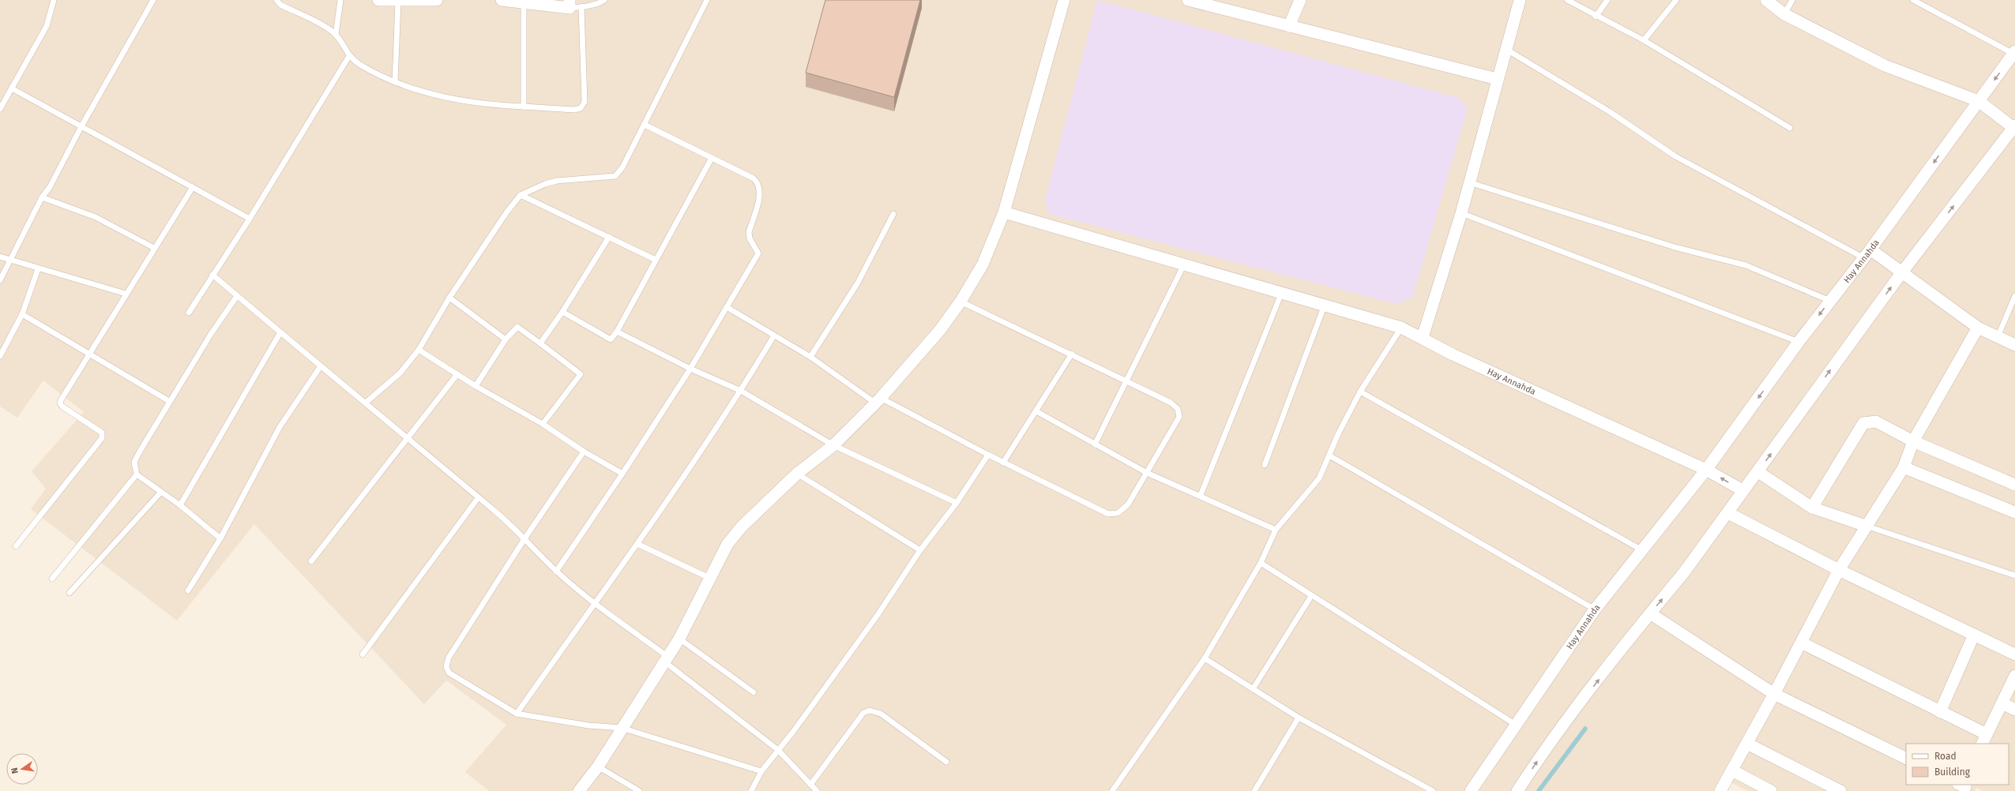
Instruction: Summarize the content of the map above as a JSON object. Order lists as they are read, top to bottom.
{
  "streets": {
    "street": ["Hay Annahda"]
  },
  "legend": ["Road", "Building"],
  "north": "left"
}
